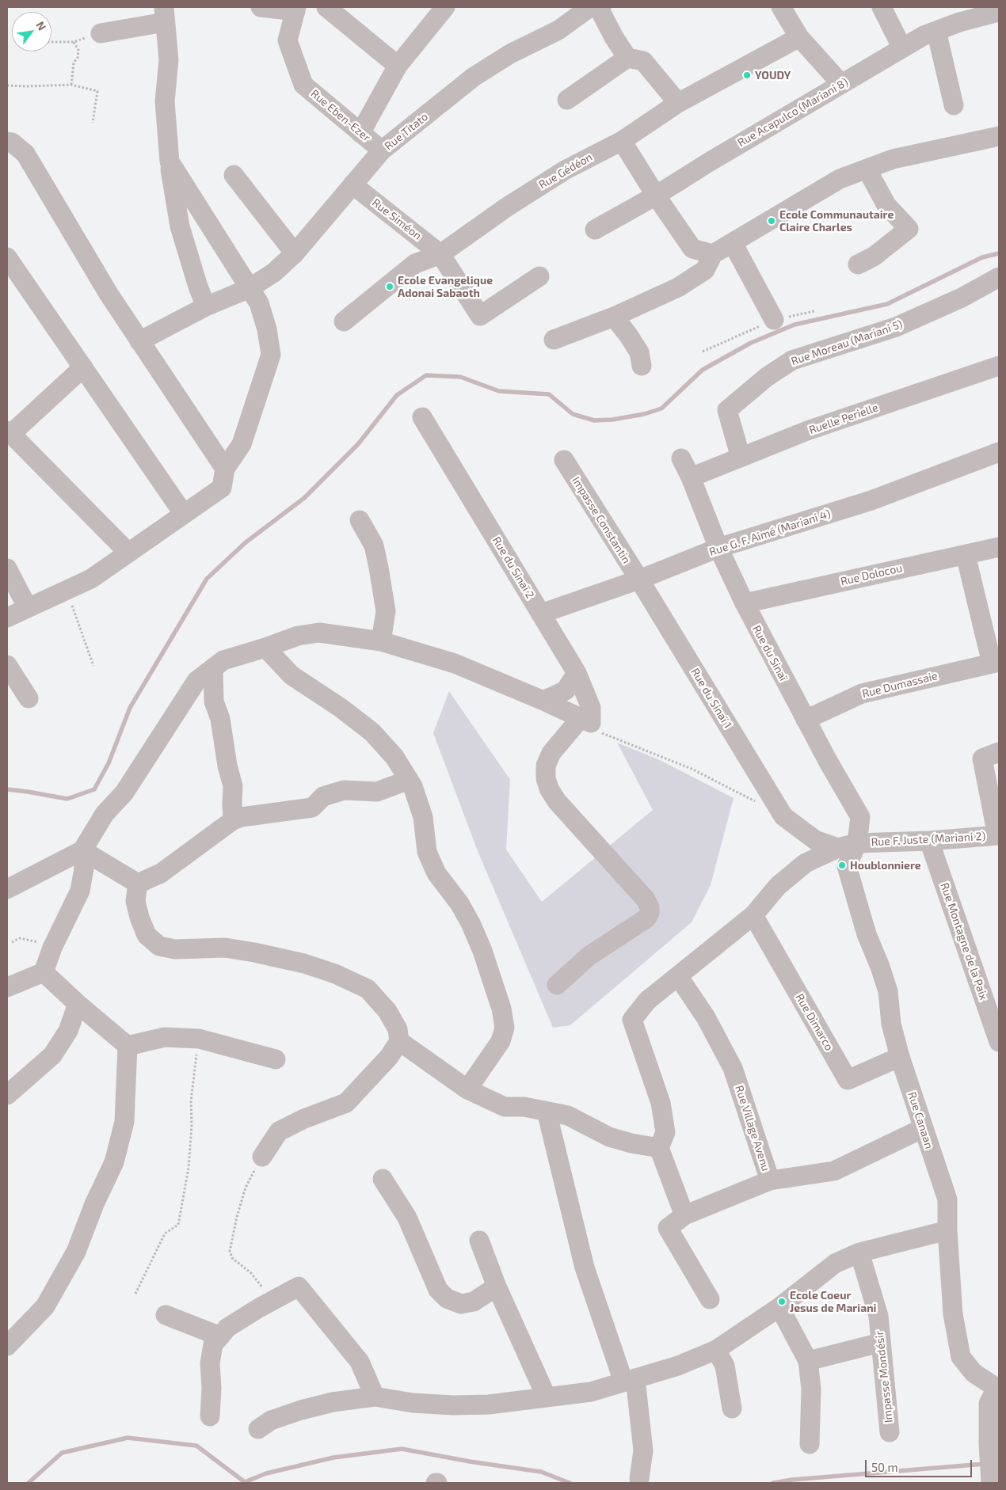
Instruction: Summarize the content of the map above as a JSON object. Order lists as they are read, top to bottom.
{
  "streets": {
    "street": [
      "Rue Acapulco (Mariani 8)",
      "Rue Eben-Ezer",
      "Rue Titato",
      "Rue Gédéon",
      "Rue Siméon",
      "Rue Moreau (Mariani 5)",
      "Ruelle Perielle",
      "Impasse Constantin",
      "Rue G. F. Aimé (Mariani 4)",
      "Rue du Sinaï 2",
      "Rue Dolocou",
      "Rue du Sinaï",
      "Rue Dumassaie",
      "Rue du Sinaï 1",
      "Rue F. Juste (Mariani 2)",
      "Rue Montagne de la Paix",
      "Rue Dimarco",
      "Rue Canaan",
      "Rue Village Avenu",
      "Impasse Mondésir"
    ]
  },
  "crossings": [
    ["Rue Eben-Ezer", "Rue Titato"],
    ["Rue Titato", "Rue Siméon"],
    ["Rue Gédéon", "Rue Siméon"],
    ["Rue Moreau (Mariani 5)", "Ruelle Perielle"],
    ["Ruelle Perielle", "Rue du Sinaï"],
    ["Impasse Constantin", "Rue G. F. Aimé (Mariani 4)"],
    ["Impasse Constantin", "Rue du Sinaï 1"],
    ["Rue G. F. Aimé (Mariani 4)", "Rue du Sinaï 2"],
    ["Rue G. F. Aimé (Mariani 4)", "Rue du Sinaï"],
    ["Rue G. F. Aimé (Mariani 4)", "Rue du Sinaï 1"],
    ["Rue Dolocou", "Rue du Sinaï"],
    ["Rue du Sinaï", "Rue Dumassaie"],
    ["Rue du Sinaï", "Rue F. Juste (Mariani 2)"],
    ["Rue du Sinaï", "Rue Canaan"],
    ["Rue du Sinaï 1", "Rue F. Juste (Mariani 2)"],
    ["Rue F. Juste (Mariani 2)", "Rue Montagne de la Paix"],
    ["Rue F. Juste (Mariani 2)", "Rue Dimarco"],
    ["Rue F. Juste (Mariani 2)", "Rue Canaan"],
    ["Rue F. Juste (Mariani 2)", "Rue Village Avenu"],
    ["Rue Dimarco", "Rue Canaan"],
    ["Rue Canaan", "Rue Village Avenu"]
  ],
  "places": [
    "YOUDY",
    "Ecole Communautaire Claire Charles",
    "Ecole Evangelique Adonai Sabaoth",
    "Houblonniere",
    "Ecole Coeur Jesus de Mariani"
  ],
  "scale_bar": "50 m",
  "north": "top right"
}
